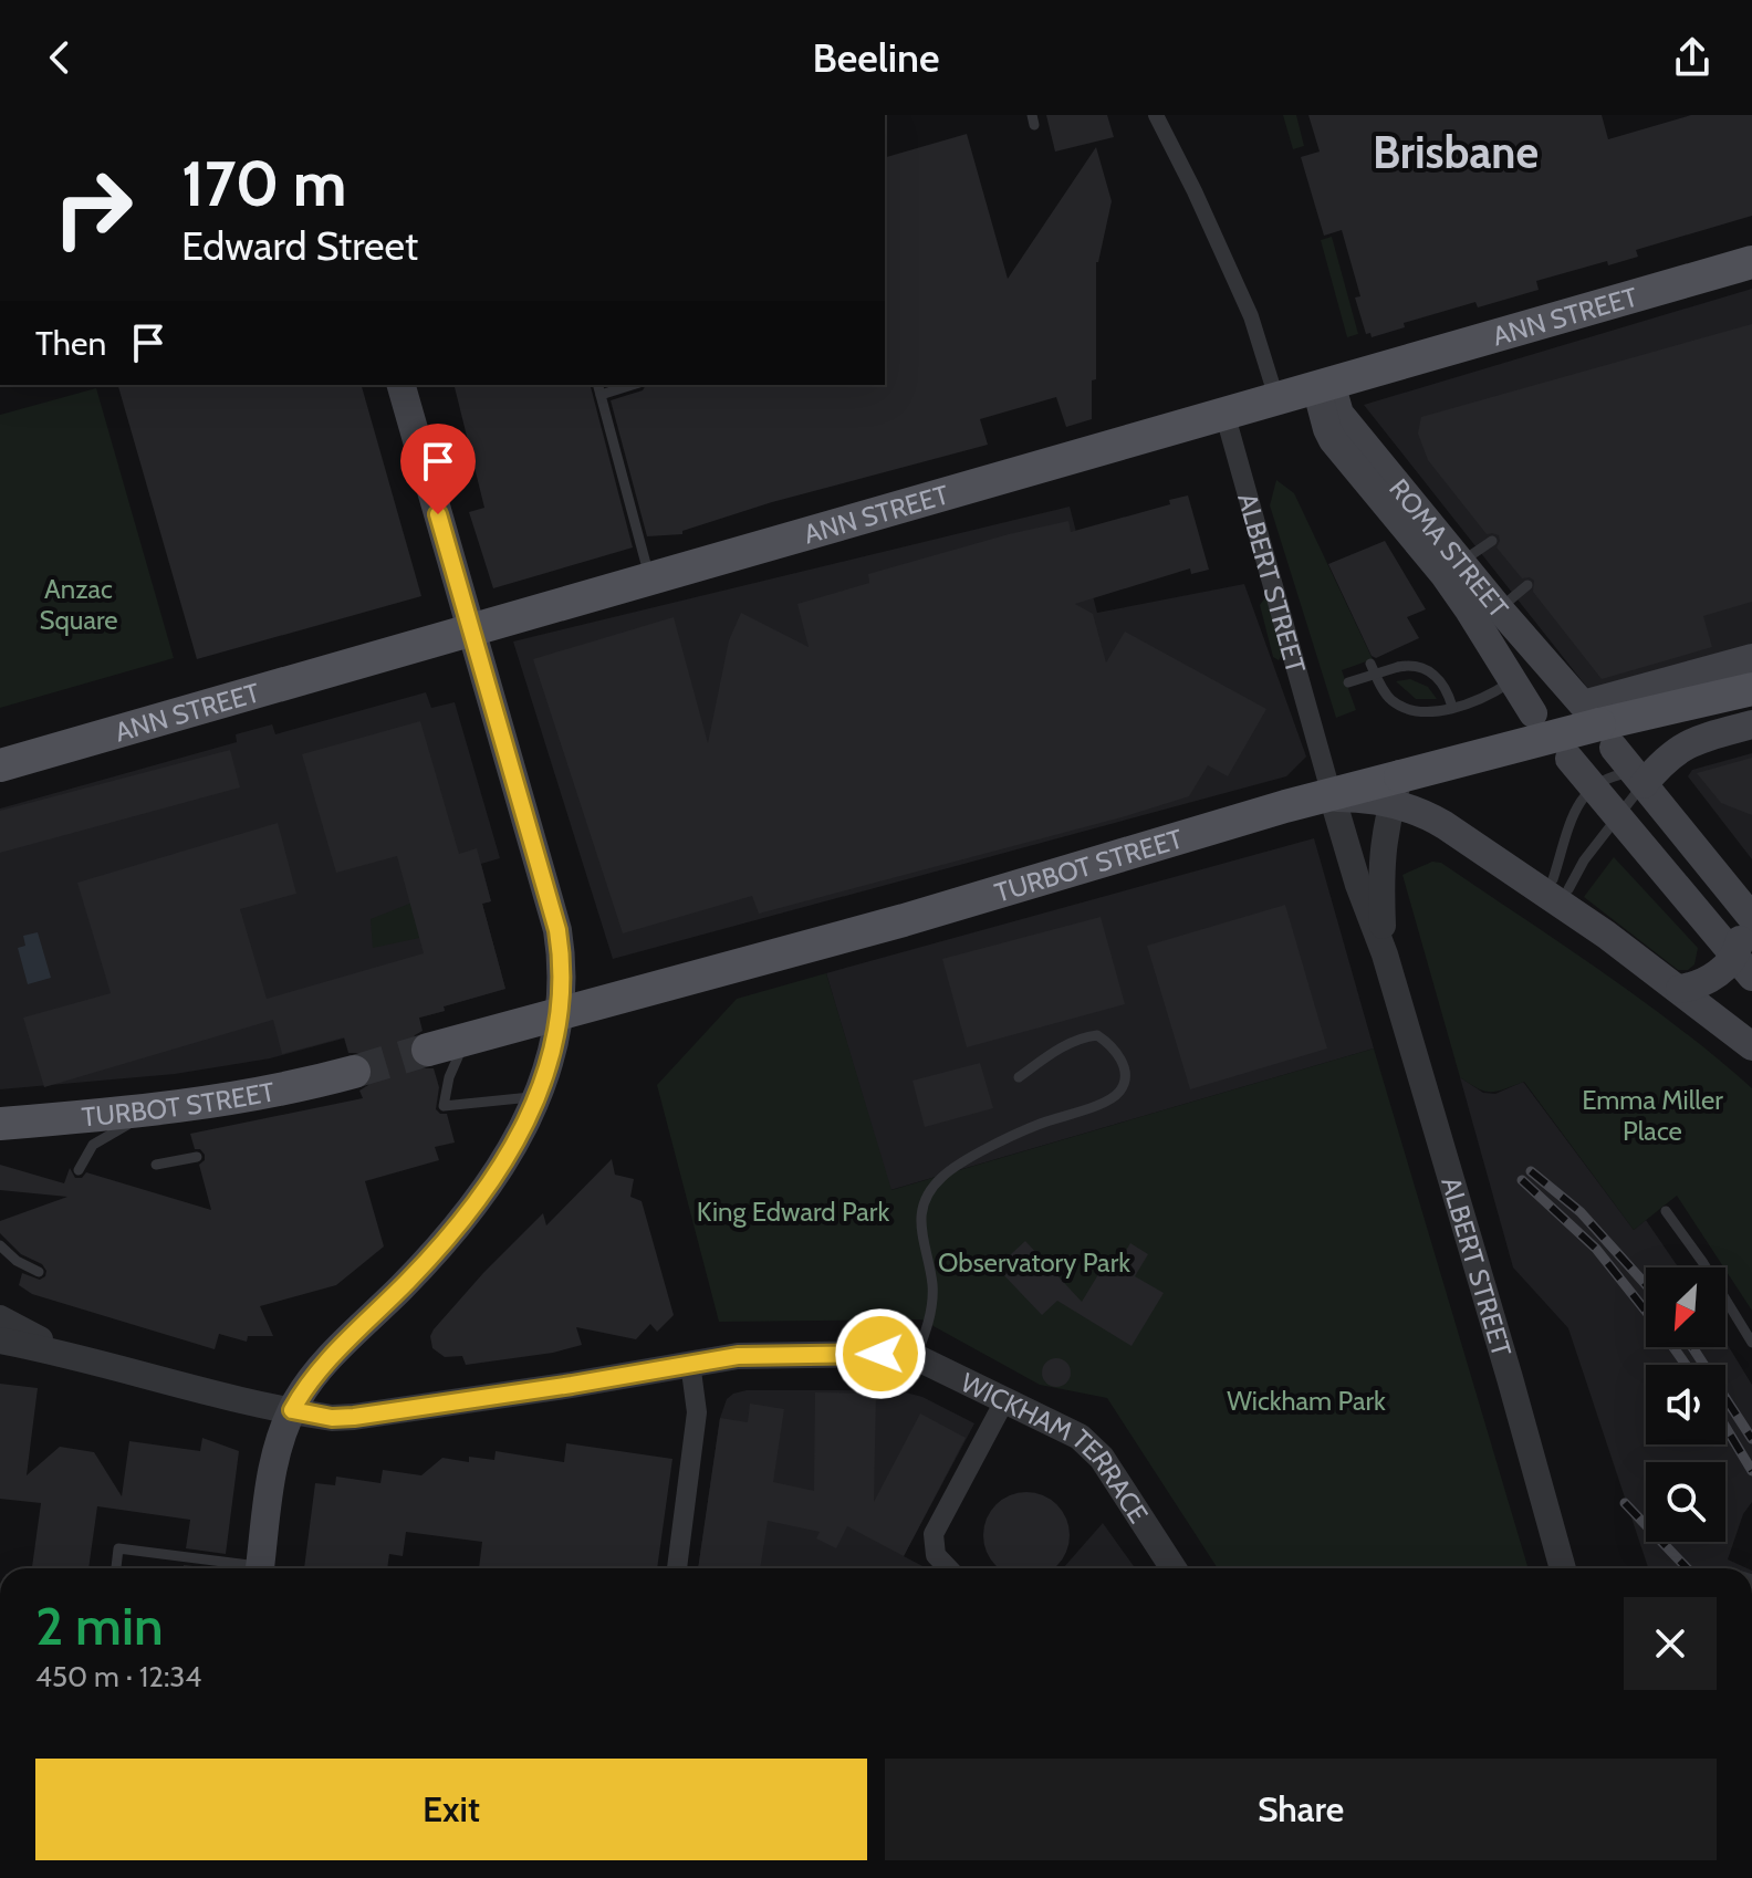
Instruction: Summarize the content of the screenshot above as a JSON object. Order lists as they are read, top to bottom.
{
  "streets": {
    "main road": ["ANN STREET", "ROMA STREET", "TURBOT STREET"],
    "street": ["ALBERT STREET", "WICKHAM TERRACE"]
  },
  "crossings": [
    ["ANN STREET", "ROMA STREET"],
    ["ANN STREET", "ALBERT STREET"],
    ["ALBERT STREET", "TURBOT STREET"]
  ],
  "districts": ["Brisbane"],
  "parks": [
    "Anzac Square",
    "Emma Miller Place",
    "King Edward Park",
    "Observatory Park",
    "Wickham Park"
  ],
  "north": "bottom left",
  "page": {
    "header": "Beeline",
    "turn": ["170 m", "Edward Street"],
    "then": "Then",
    "heading": ["2 min", "450 m · 12:34"],
    "buttons": ["Exit", "Share"]
  }
}
